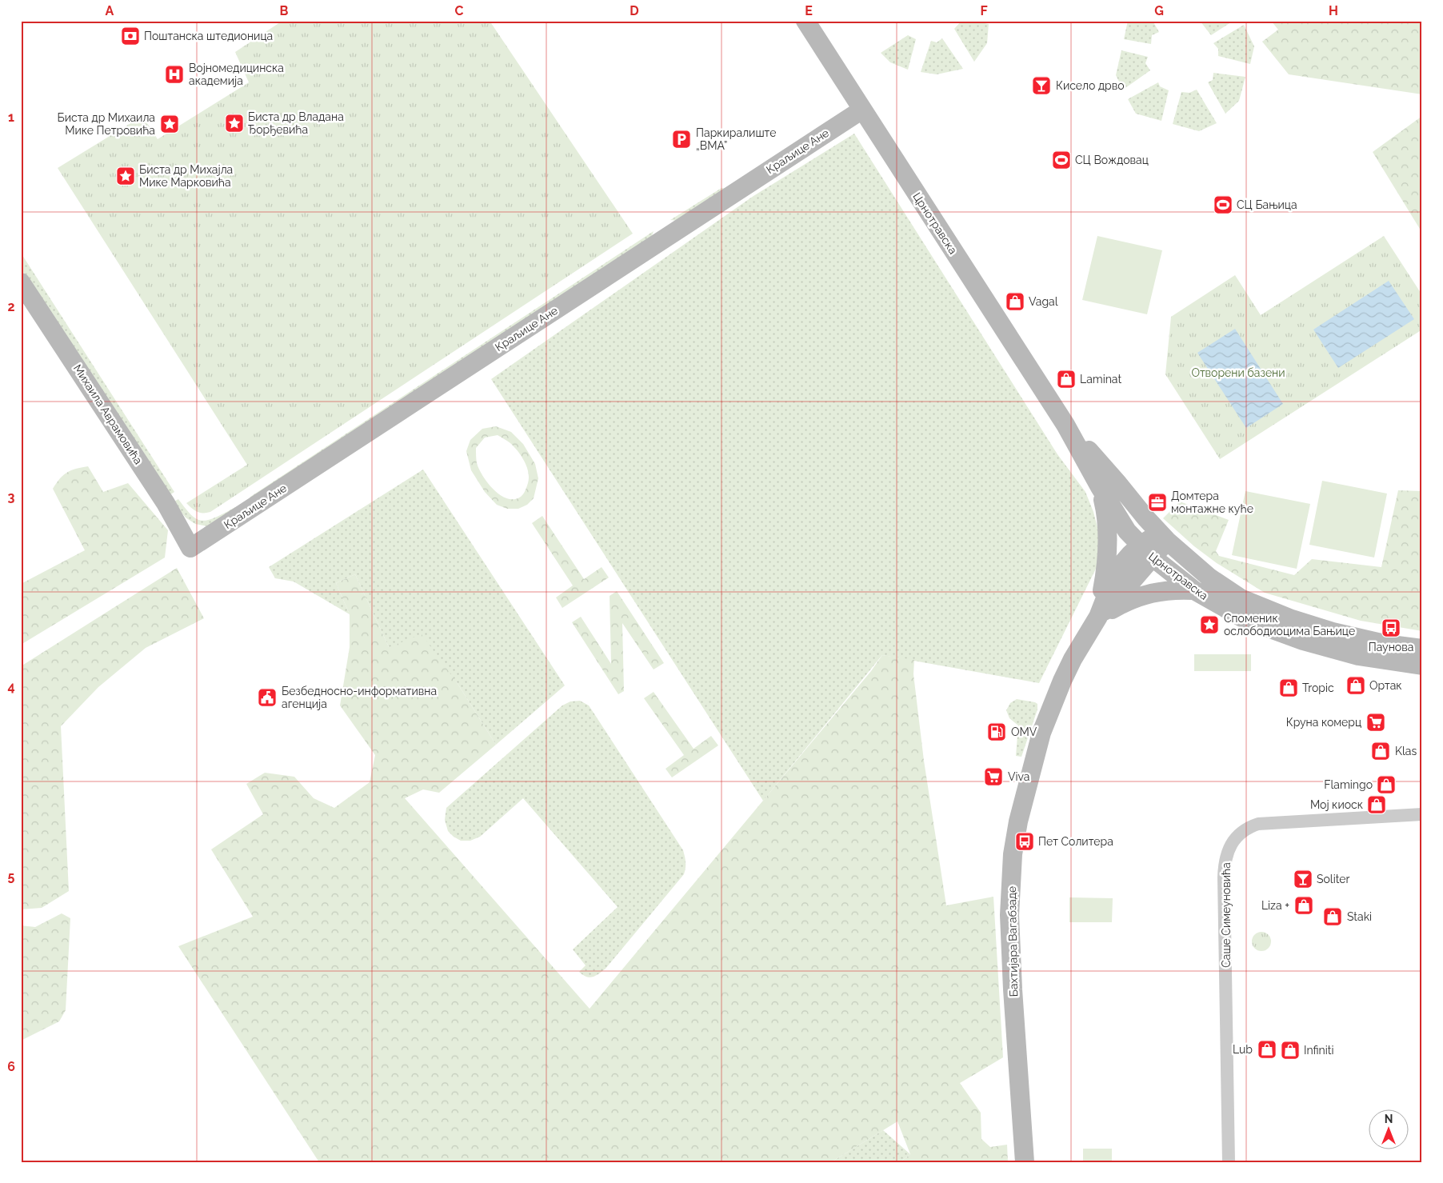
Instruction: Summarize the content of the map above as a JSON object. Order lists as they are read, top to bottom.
{
  "streets": {
    "main road": [
      "Краљице Ане",
      "Црнотравска",
      "Михаила Аврамовића",
      "Бахтијара Вагабзаде"
    ],
    "street": ["Саше Симеуновића"]
  },
  "crossings": [
    ["Краљице Ане", "Црнотравска"],
    ["Краљице Ане", "Михаила Аврамовића"],
    ["Црнотравска", "Бахтијара Вагабзаде"]
  ],
  "parks": ["Отворени базени"],
  "places": {
    "bank": ["Поштанска штедионица"],
    "hospital": ["Војномедицинска академија"],
    "bar": ["Кисело дрво", "Soliter"],
    "place": [
      "Биста др Владана Ђорђевића",
      "Биста др Михаила Мике Петровића",
      "Биста др Михајла Мике Марковића",
      "Споменик ослободиоцима Бањице"
    ],
    "parking": ["Паркиралиште „ВМА”"],
    "sports": ["СЦ Вождовац", "СЦ Бањица"],
    "shop": [
      "Vagal",
      "Laminat",
      "Ортак",
      "Tropic",
      "Klas",
      "Flamingo",
      "Мој киоск",
      "Liza +",
      "Staki",
      "Lub",
      "Infiniti"
    ],
    "office": ["Домтера монтажне куће"],
    "bus stop": ["Паунова", "Пет Солитера"],
    "public building": ["Безбедносно-информативна агенција"],
    "supermarket": ["Круна комерц", "Viva"],
    "fuel station": ["OMV"]
  },
  "north": "top",
  "grid": {
    "columns": [
      "A",
      "B",
      "C",
      "D",
      "E",
      "F",
      "G",
      "H"
    ],
    "rows": [
      "1",
      "2",
      "3",
      "4",
      "5",
      "6"
    ]
  }
}
